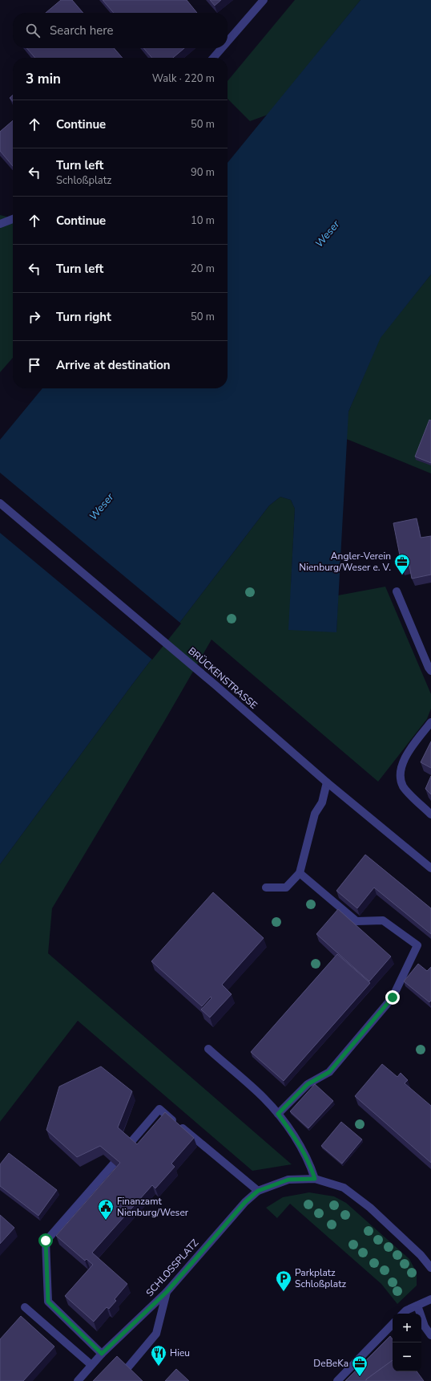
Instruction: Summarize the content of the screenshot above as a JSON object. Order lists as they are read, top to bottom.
{
  "streets": {
    "street": ["BRÜCKENSTRASSE", "SCHLOSSPLATZ"]
  },
  "water": ["Weser"],
  "places": {
    "office": ["Angler-Verein Nienburg/Weser e. V.", "DeBeKa"],
    "public building": ["Finanzamt Nienburg/Weser"],
    "parking": ["Parkplatz Schloßplatz"],
    "restaurant": ["Hieu"]
  },
  "page": {
    "search": "Search here",
    "heading": ["3 min", "Walk · 220 m"],
    "list": [
      ["Continue", "50 m"],
      ["Turn left", "Schloßplatz", "90 m"],
      ["Continue", "10 m"],
      ["Turn left", "20 m"],
      ["Turn right", "50 m"],
      "Arrive at destination"
    ],
    "map_buttons": ["+", "−"]
  }
}
